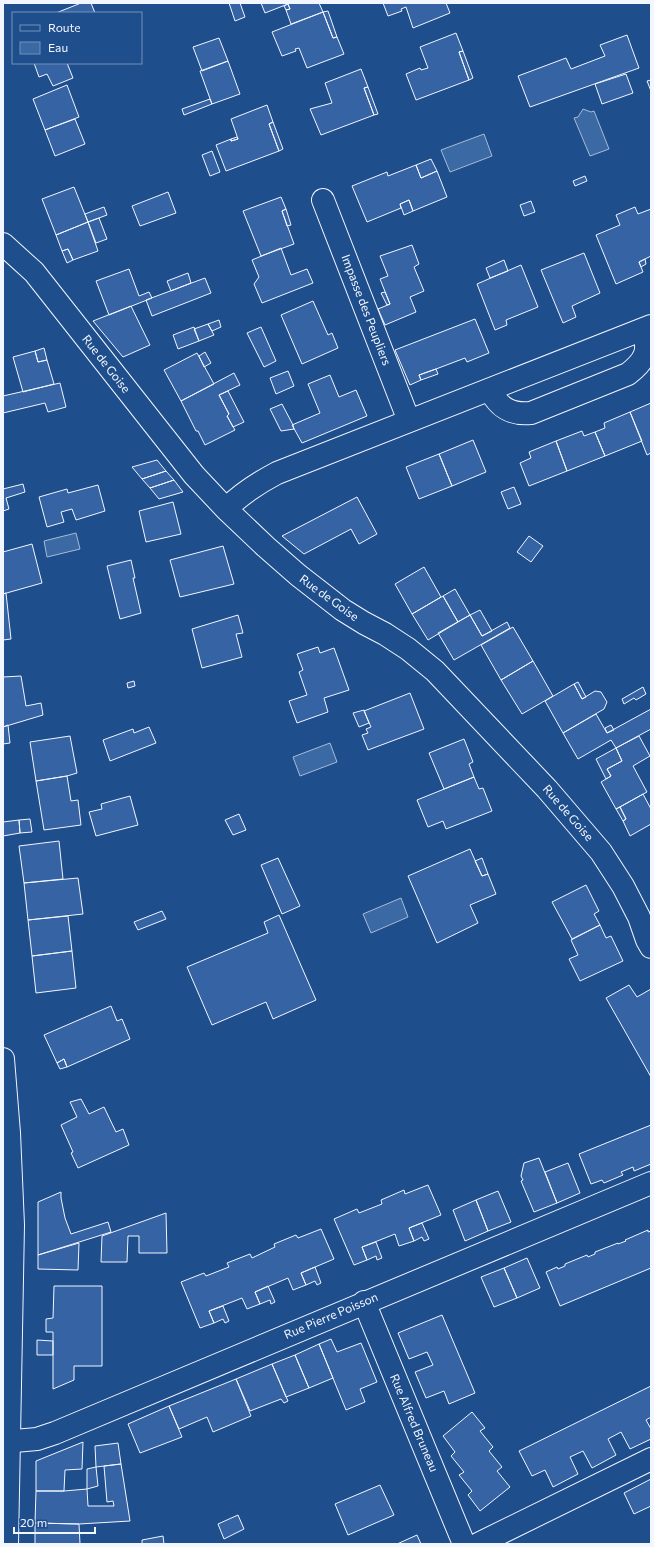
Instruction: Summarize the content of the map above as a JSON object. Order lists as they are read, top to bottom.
{
  "streets": {
    "street": [
      "Impasse des Peupliers",
      "Rue de Goise",
      "Rue Pierre Poisson",
      "Rue Alfred Bruneau"
    ]
  },
  "crossings": [
    ["Rue Pierre Poisson", "Rue Alfred Bruneau"]
  ],
  "legend": ["Route", "Eau"],
  "scale_bar": "20 m"
}
